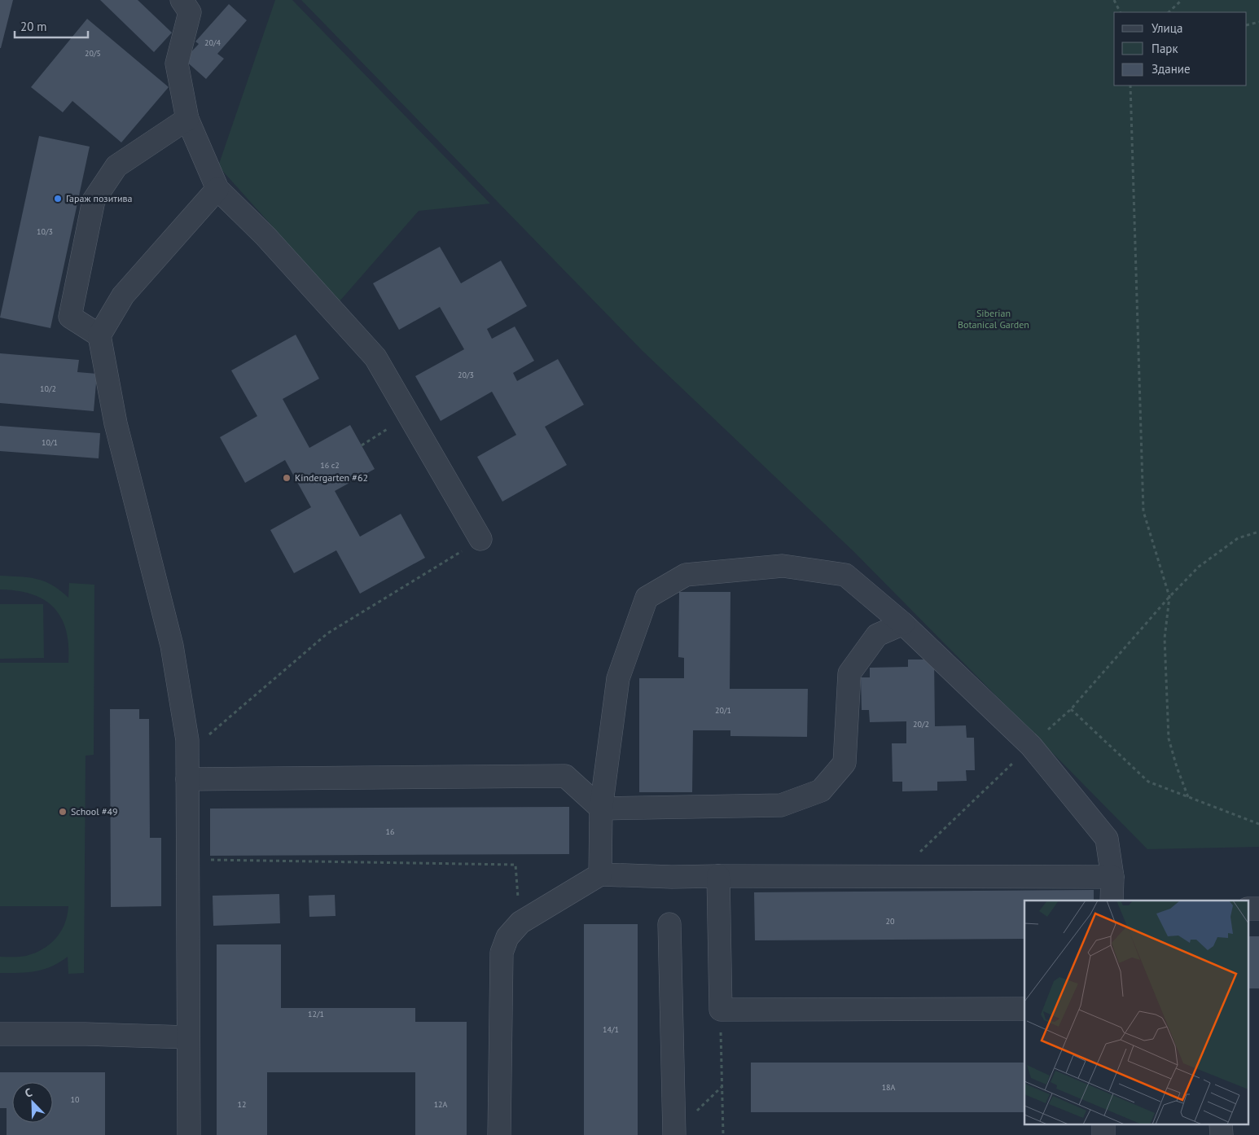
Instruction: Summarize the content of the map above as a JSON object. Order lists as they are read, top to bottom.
{
  "parks": ["Siberian Botanical Garden"],
  "places": ["Гараж позитива", "Kindergarten #62", "School #49"],
  "house_numbers": [
    "20/4",
    "20/5",
    "10/3",
    "20/3",
    "10/2",
    "10/1",
    "16 с2",
    "20/1",
    "20/2",
    "16",
    "20",
    "12/1",
    "14/1",
    "18А",
    "10",
    "12",
    "12А"
  ],
  "legend": ["Улица", "Парк", "Здание"],
  "scale_bar": "20 m",
  "north": "top left"
}
